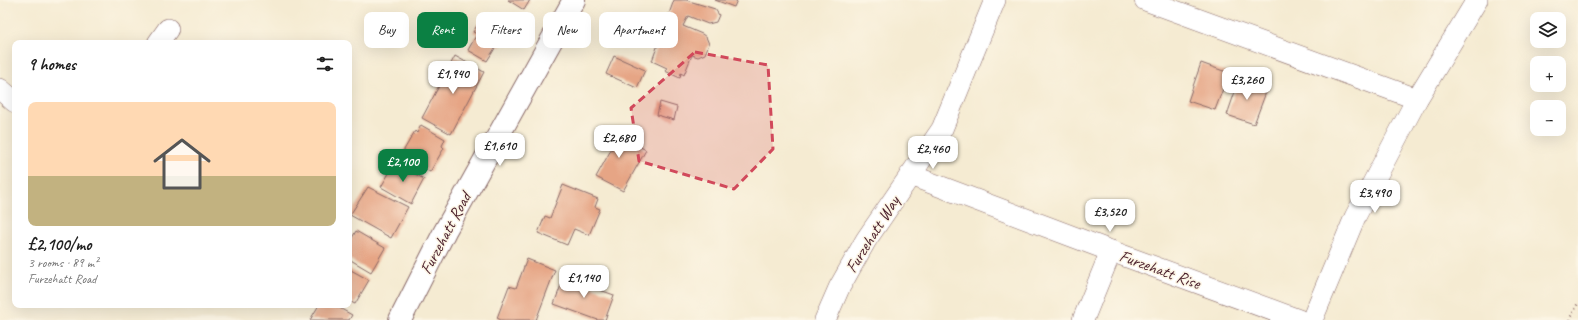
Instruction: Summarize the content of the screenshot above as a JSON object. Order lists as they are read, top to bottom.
{
  "streets": {
    "street": ["Furzehatt Road", "Furzehatt Way", "Furzehatt Rise"]
  },
  "crossings": [
    ["Furzehatt Way", "Furzehatt Rise"]
  ],
  "page": {
    "map_buttons": ["+", "−"],
    "chip": [
      "Buy",
      "Rent",
      "Filters",
      "New",
      "Apartment"
    ],
    "heading": "9 homes",
    "price": [
      "£1,940",
      "£3,260",
      "£2,680",
      "£1,610",
      "£2,460",
      "£2,100",
      "£3,490",
      "£3,520",
      "£1,140"
    ],
    "list": [
      {
        "name": "£2,100/mo",
        "note": "3 rooms · 89 m² · Furzehatt Road"
      }
    ]
  }
}
